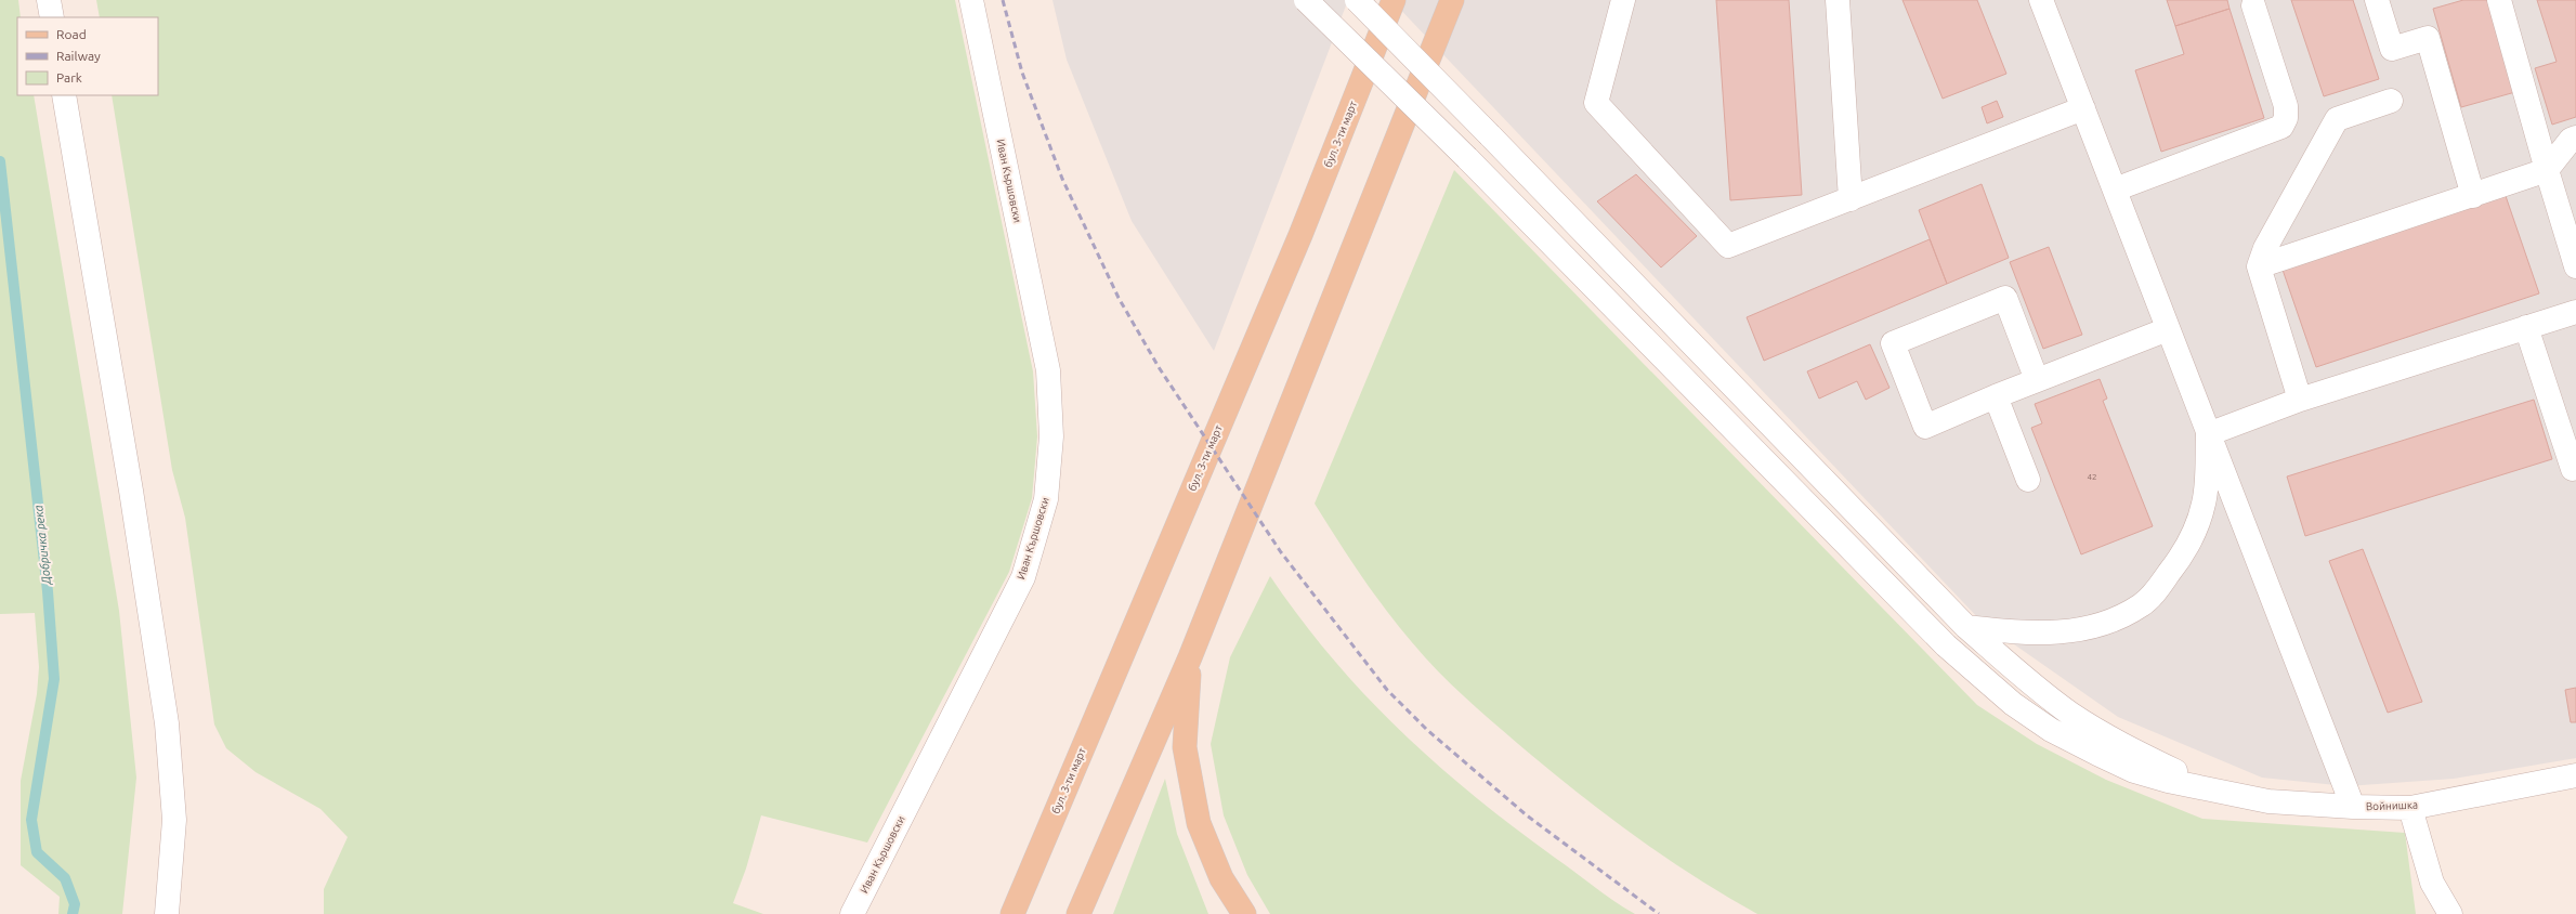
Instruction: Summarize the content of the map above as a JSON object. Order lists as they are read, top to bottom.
{
  "streets": {
    "main road": ["бул. 3-ти март"],
    "street": ["Иван Кършовски", "Войнишка"]
  },
  "water": ["Добричка река"],
  "house_numbers": ["42"],
  "legend": ["Road", "Railway", "Park"]
}
